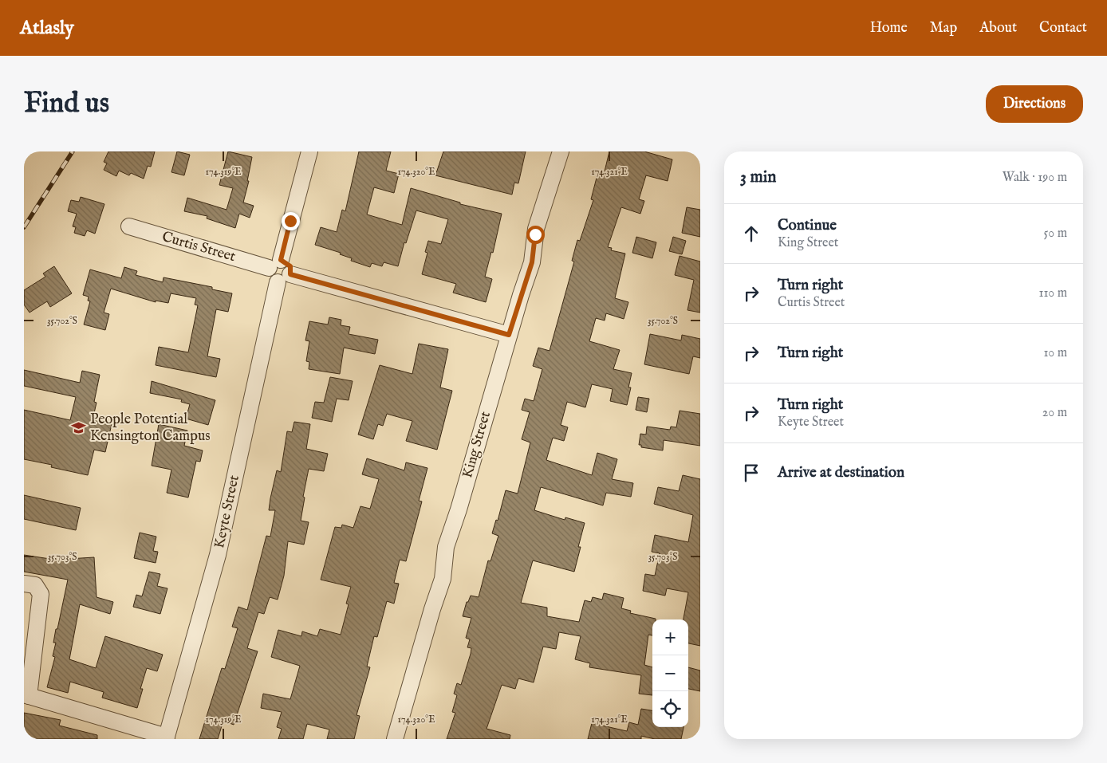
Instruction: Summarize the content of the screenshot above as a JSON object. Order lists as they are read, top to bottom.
{
  "streets": {
    "street": ["Curtis Street", "King Street", "Keyte Street"]
  },
  "places": {
    "school or university": ["People Potential Kensington Campus"]
  },
  "page": {
    "header": "Atlasly",
    "nav": [
      "Home",
      "Map",
      "About",
      "Contact"
    ],
    "buttons": "Directions",
    "title": "Find us",
    "heading": ["3 min", "Walk · 190 m"],
    "list": [
      ["Continue", "King Street", "50 m"],
      ["Turn right", "Curtis Street", "110 m"],
      ["Turn right", "10 m"],
      ["Turn right", "Keyte Street", "20 m"],
      "Arrive at destination"
    ],
    "map_buttons": ["+", "−"]
  },
  "coordinates": [
    "174.319°E",
    "174.320°E",
    "174.321°E",
    "35.702°S",
    "35.703°S"
  ]
}
